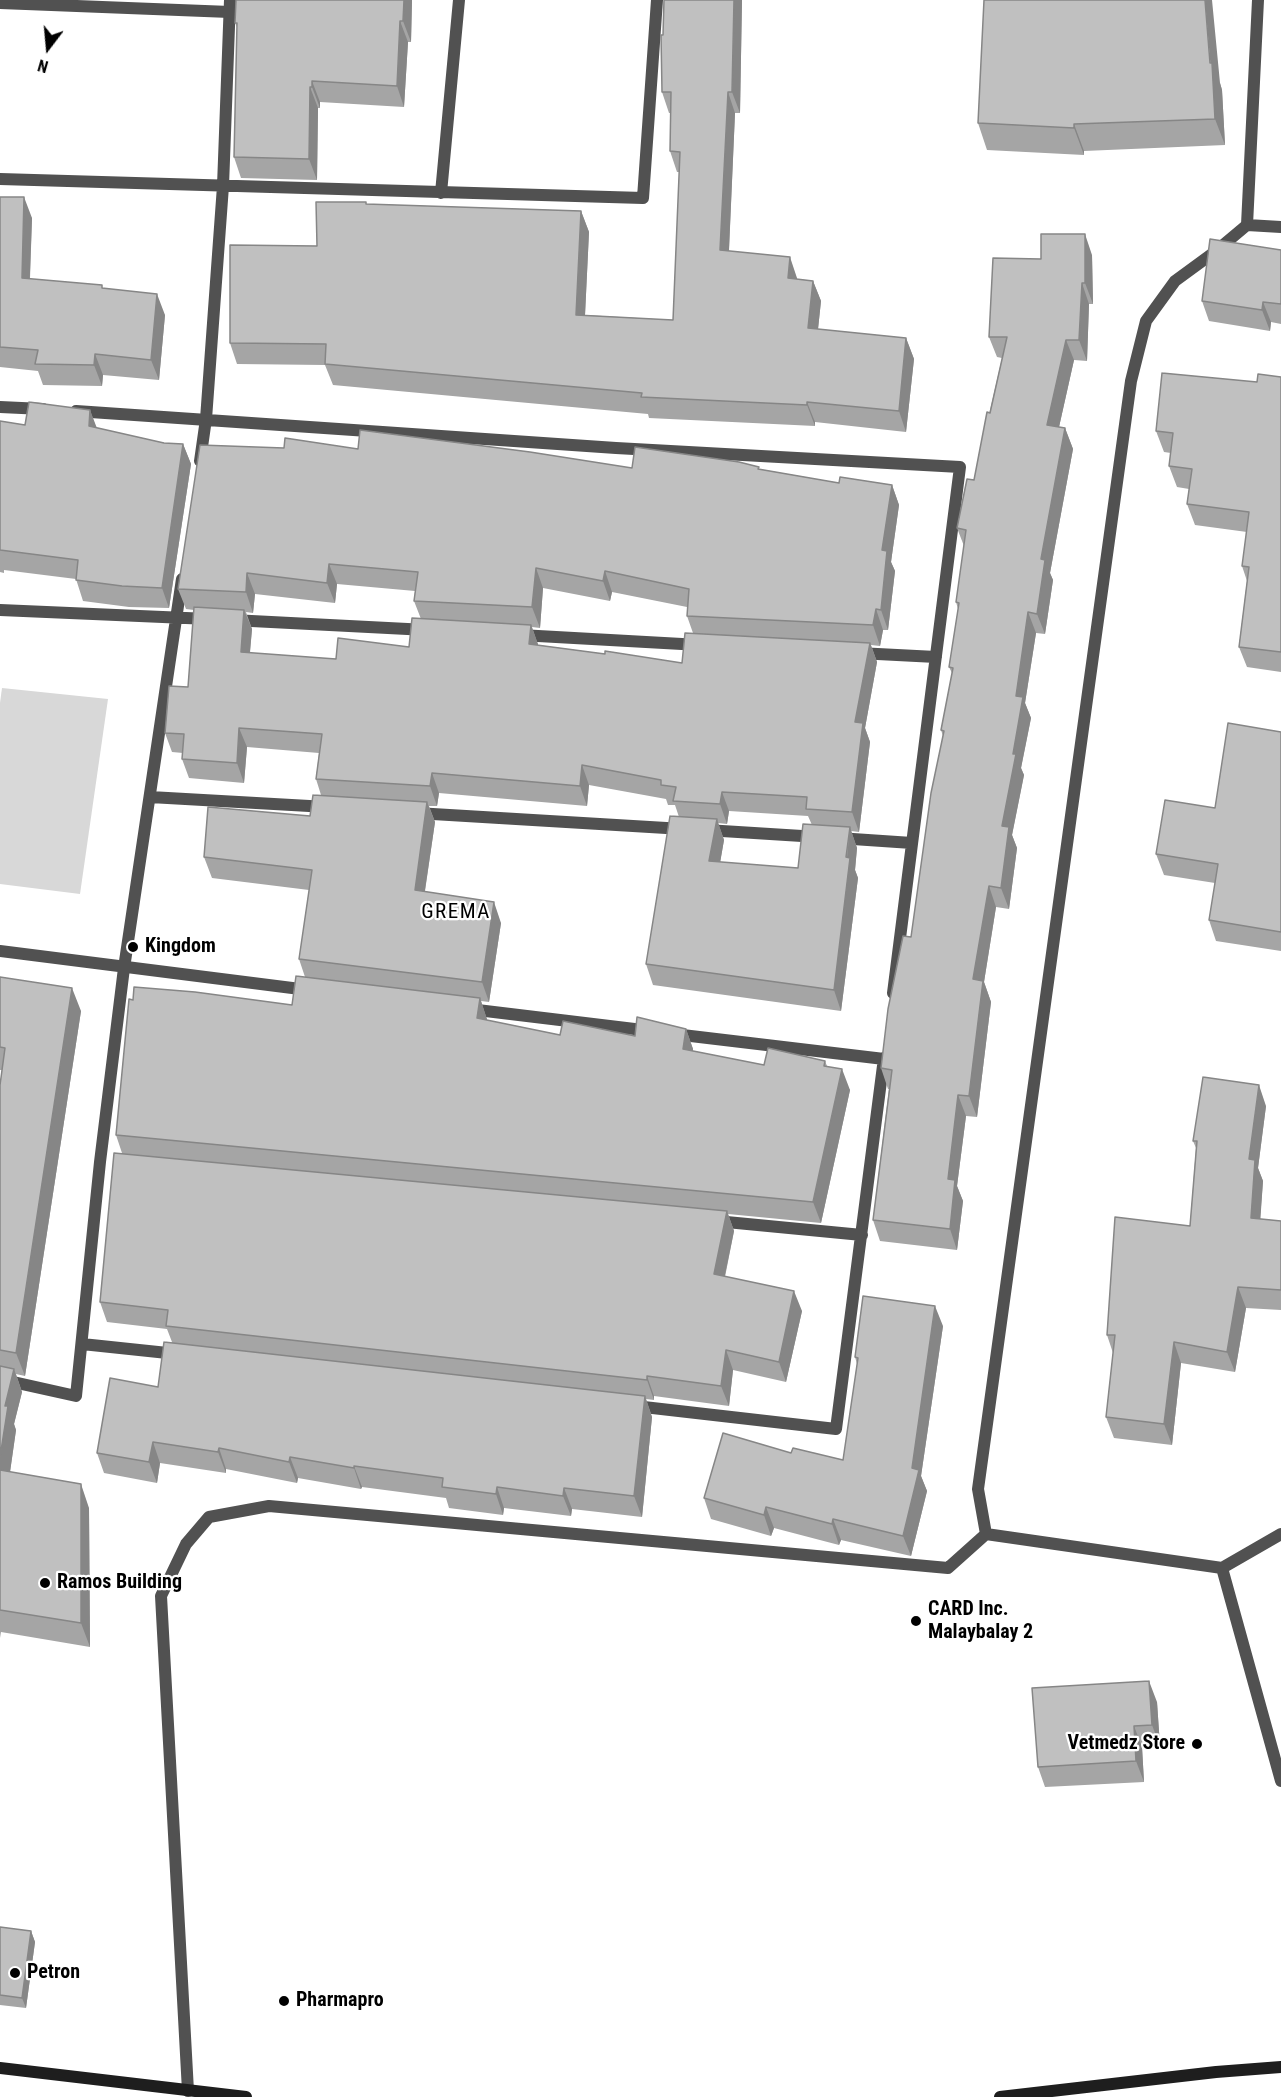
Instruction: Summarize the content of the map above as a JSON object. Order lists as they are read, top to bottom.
{
  "districts": ["GREMA"],
  "places": [
    "Kingdom",
    "Ramos Building",
    "CARD Inc. Malaybalay 2",
    "Vetmedz Store",
    "Petron",
    "Pharmapro"
  ],
  "north": "bottom"
}
